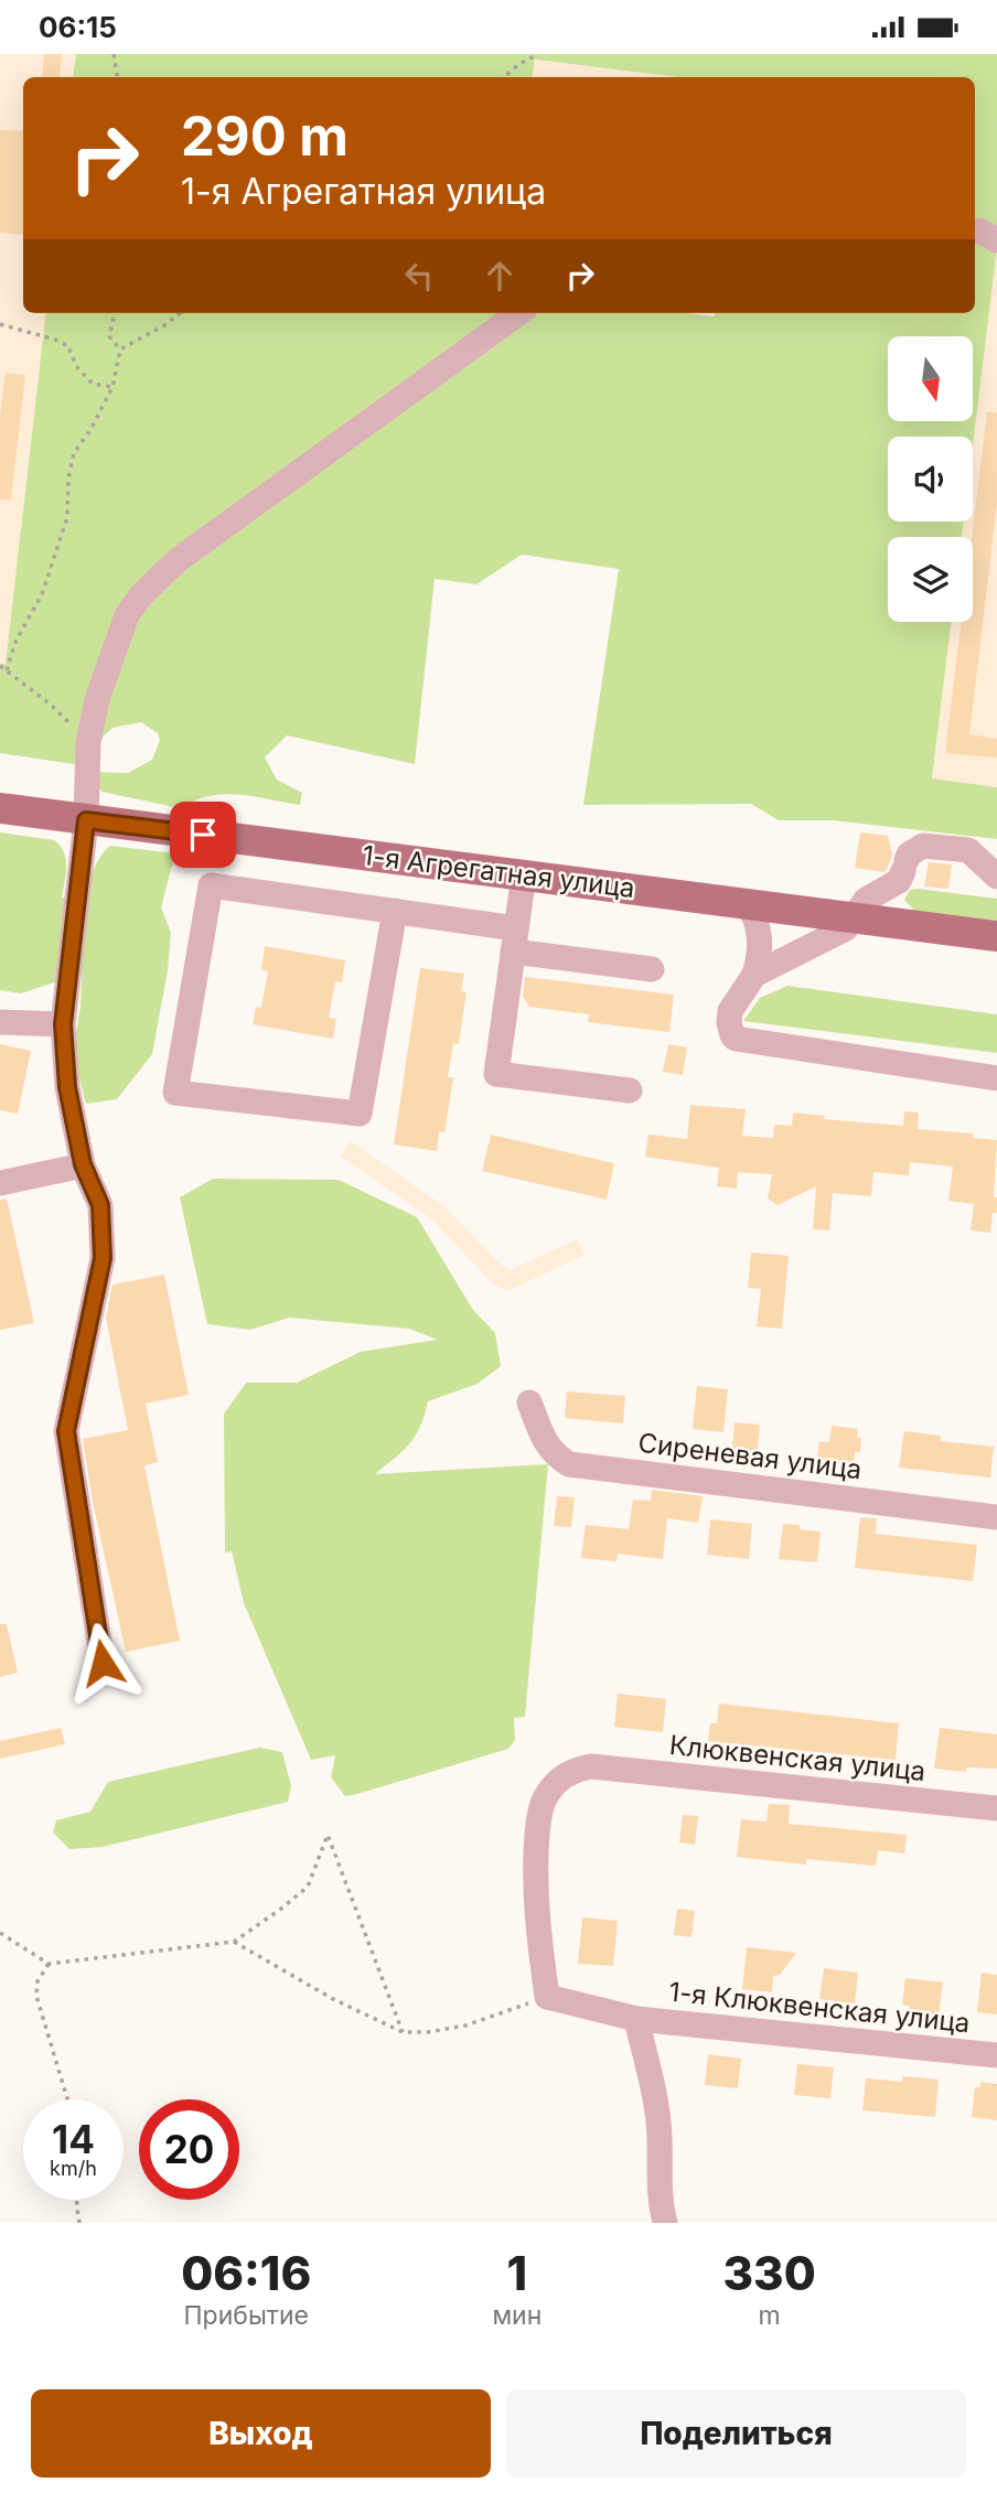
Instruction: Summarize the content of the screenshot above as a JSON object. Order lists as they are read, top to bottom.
{
  "streets": {
    "main road": ["1-я Агрегатная улица"],
    "street": ["Сиреневая улица", "Клюквенская улица", "1-я Клюквенская улица"]
  },
  "crossings": [
    ["Клюквенская улица", "1-я Клюквенская улица"]
  ],
  "north": "bottom",
  "page": {
    "status": "06:15",
    "turn": ["290 m", "1-я Агрегатная улица"],
    "speed": "14 km/h",
    "limit": "20",
    "eta": [
      "06:16",
      "Прибытие",
      "1",
      "мин",
      "330",
      "m"
    ],
    "buttons": ["Выход", "Поделиться"]
  }
}
